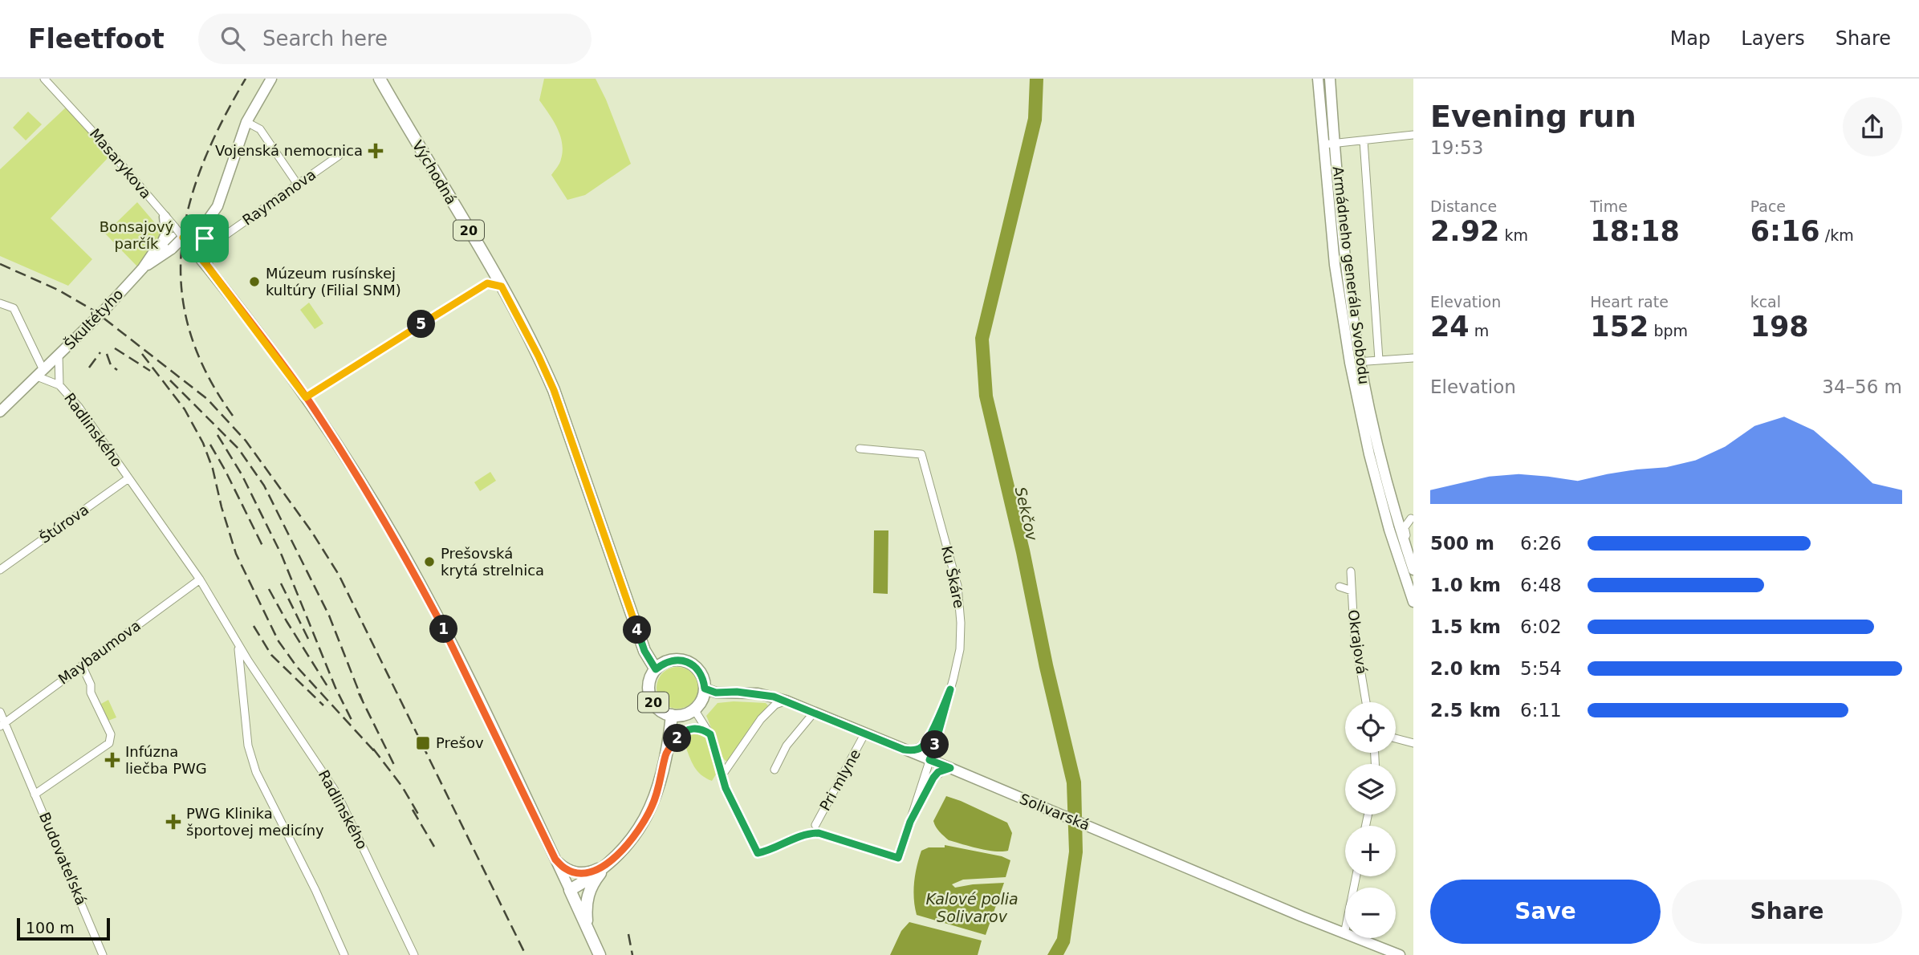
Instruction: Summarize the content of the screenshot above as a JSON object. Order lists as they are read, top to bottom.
{
  "streets": {
    "main road": ["Východná", "20"],
    "street": [
      "Masarykova",
      "Raymanova",
      "Armádneho generála Svobodu",
      "Škultétyho",
      "Radlinského",
      "Štúrova",
      "Ku Škáre",
      "Okrajová",
      "Maybaumova",
      "Pri mlyne",
      "Solivarská",
      "Budovateľská"
    ]
  },
  "crossings": [
    ["Masarykova", "20"],
    ["Masarykova", "Škultétyho"],
    ["Východná", "20"],
    ["Východná", "Solivarská"],
    ["20", "Solivarská"],
    ["Škultétyho", "Radlinského"],
    ["Radlinského", "Štúrova"],
    ["Radlinského", "Maybaumova"],
    ["Ku Škáre", "Solivarská"],
    ["Maybaumova", "Budovateľská"],
    ["Pri mlyne", "Solivarská"]
  ],
  "water": ["Sekčov", "Kalové polia Solivarov"],
  "parks": ["Bonsajový parčík"],
  "places": {
    "health": ["Vojenská nemocnica", "Infúzna liečba PWG", "PWG Klinika športovej medicíny"],
    "other": ["Múzeum rusínskej kultúry (Filial SNM)", "Prešovská krytá strelnica"],
    "transit": ["Prešov"]
  },
  "scale_bar": "100 m",
  "page": {
    "header": "Fleetfoot",
    "search": "Search here",
    "nav": ["Map", "Layers", "Share"],
    "heading": ["Evening run", "19:53"],
    "stats": [
      ["Distance", "2.92 km"],
      ["Time", "18:18"],
      ["Pace", "6:16 /km"],
      ["Elevation", "24 m"],
      ["Heart rate", "152 bpm"],
      ["kcal", "198"]
    ],
    "pins": [
      "5",
      "1",
      "4",
      "2",
      "3"
    ],
    "chart": ["Elevation", "34–56 m"],
    "list": [
      {
        "name": "500 m",
        "note": "6:26"
      },
      {
        "name": "1.0 km",
        "note": "6:48"
      },
      {
        "name": "1.5 km",
        "note": "6:02"
      },
      {
        "name": "2.0 km",
        "note": "5:54"
      },
      {
        "name": "2.5 km",
        "note": "6:11"
      }
    ],
    "map_buttons": ["+", "−"],
    "buttons": ["Save", "Share"],
    "scale": "100 m"
  }
}
